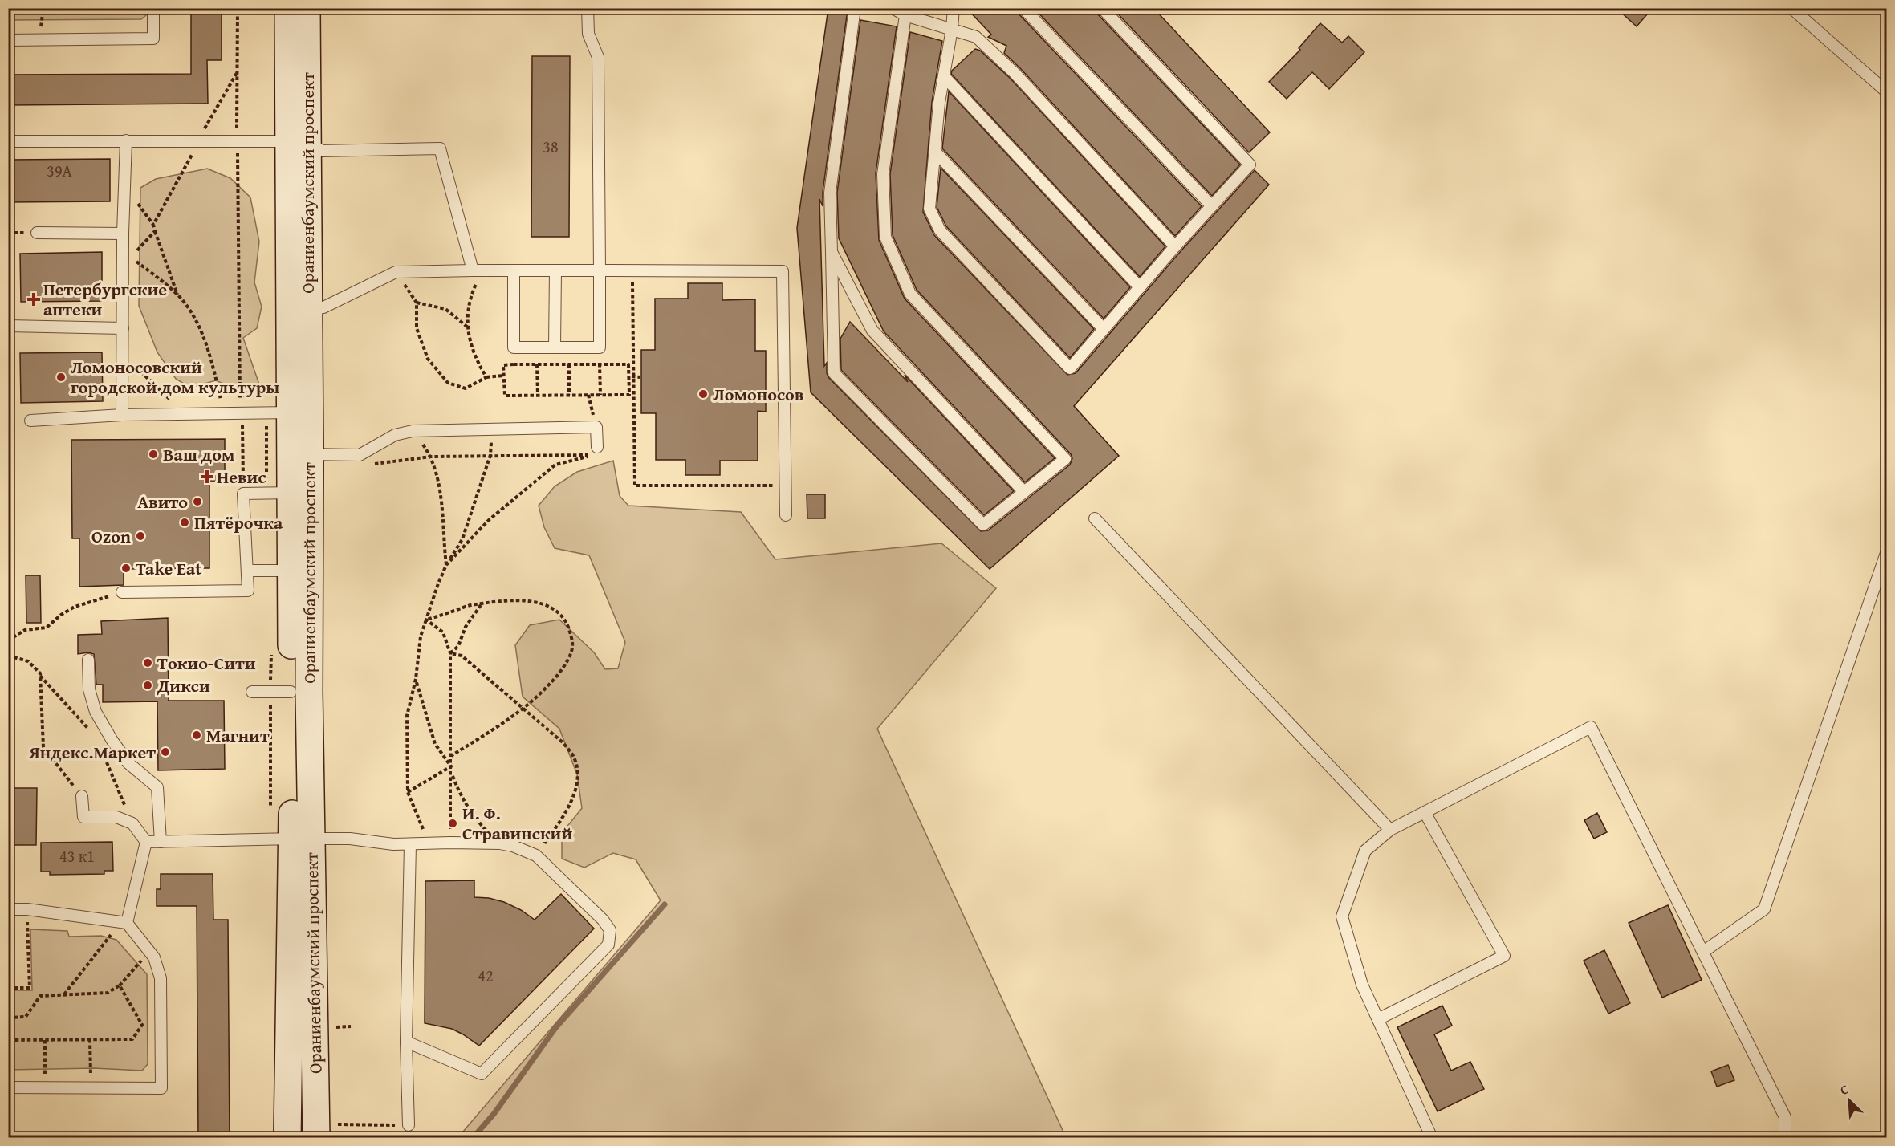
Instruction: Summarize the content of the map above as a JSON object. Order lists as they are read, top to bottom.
{
  "streets": {
    "main road": ["Ораниенбаумский проспект"]
  },
  "places": {
    "health": ["Петербургские аптеки", "Невис"],
    "other": [
      "Ломоносовский городской дом культуры",
      "Ломоносов",
      "Ваш дом",
      "Авито",
      "Пятёрочка",
      "Ozon",
      "Take Eat",
      "Токио-Сити",
      "Дикси",
      "Магнит",
      "Яндекс.Маркет",
      "И. Ф. Стравинский"
    ]
  },
  "house_numbers": [
    "38",
    "39А",
    "43 к1",
    "42"
  ],
  "north": "top left"
}
